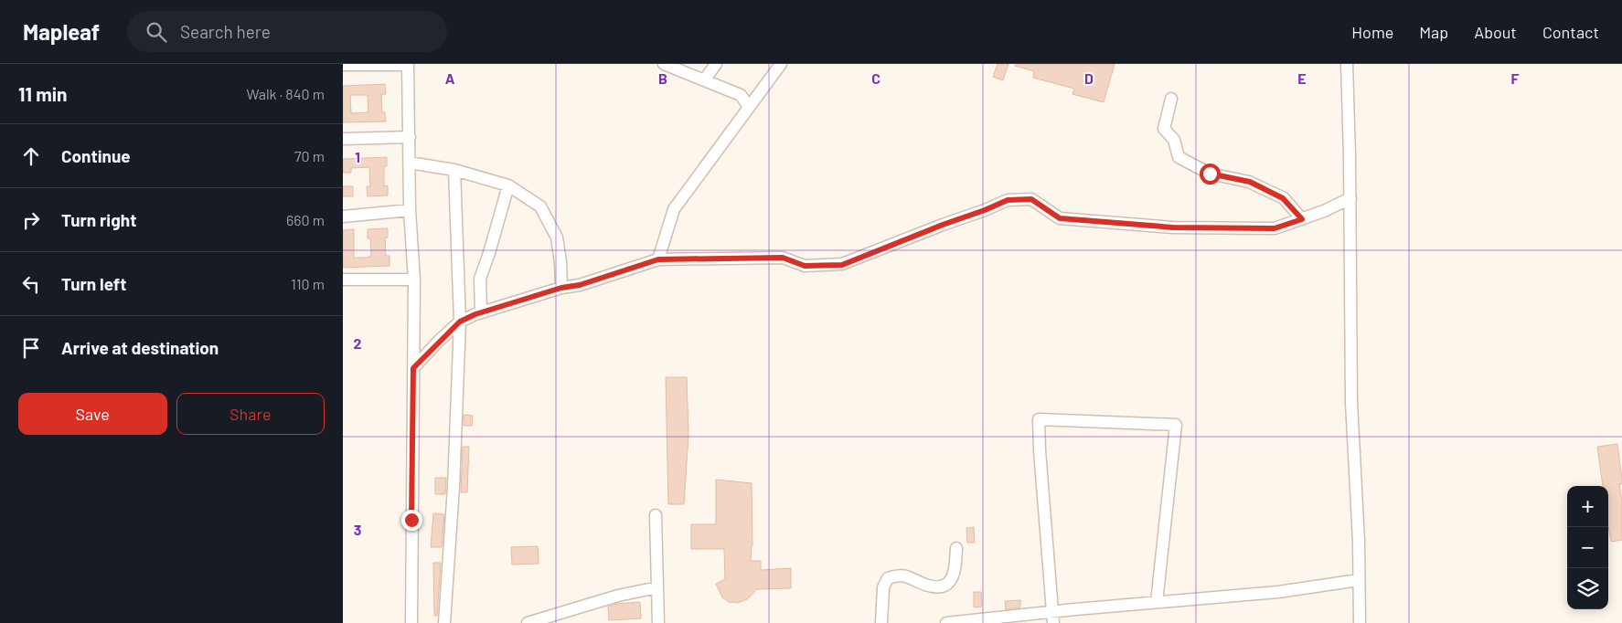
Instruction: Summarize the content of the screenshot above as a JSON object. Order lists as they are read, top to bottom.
{
  "page": {
    "header": "Mapleaf",
    "search": "Search here",
    "nav": [
      "Home",
      "Map",
      "About",
      "Contact"
    ],
    "heading": ["11 min", "Walk · 840 m"],
    "list": [
      ["Continue", "70 m"],
      ["Turn right", "660 m"],
      ["Turn left", "110 m"],
      "Arrive at destination"
    ],
    "buttons": ["Save", "Share"],
    "map_buttons": ["+", "−"]
  },
  "grid": {
    "columns": [
      "A",
      "B",
      "C",
      "D",
      "E",
      "F"
    ],
    "rows": ["1", "2", "3"]
  }
}
